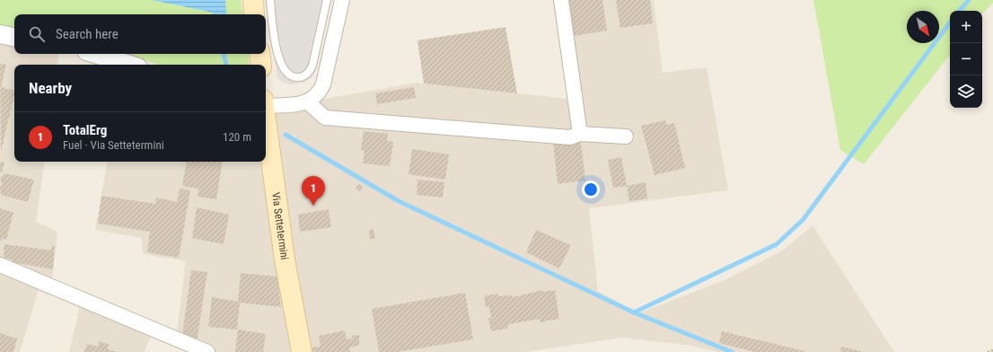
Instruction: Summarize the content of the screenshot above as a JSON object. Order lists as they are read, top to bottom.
{
  "streets": {
    "main road": ["Via Settetermini"]
  },
  "north": "bottom right",
  "page": {
    "map_buttons": ["+", "−"],
    "search": "Search here",
    "heading": "Nearby",
    "list": [
      {
        "mark": "1",
        "name": "TotalErg",
        "note": "Fuel · Via Settetermini",
        "value": "120 m"
      }
    ],
    "pins": "1"
  }
}
